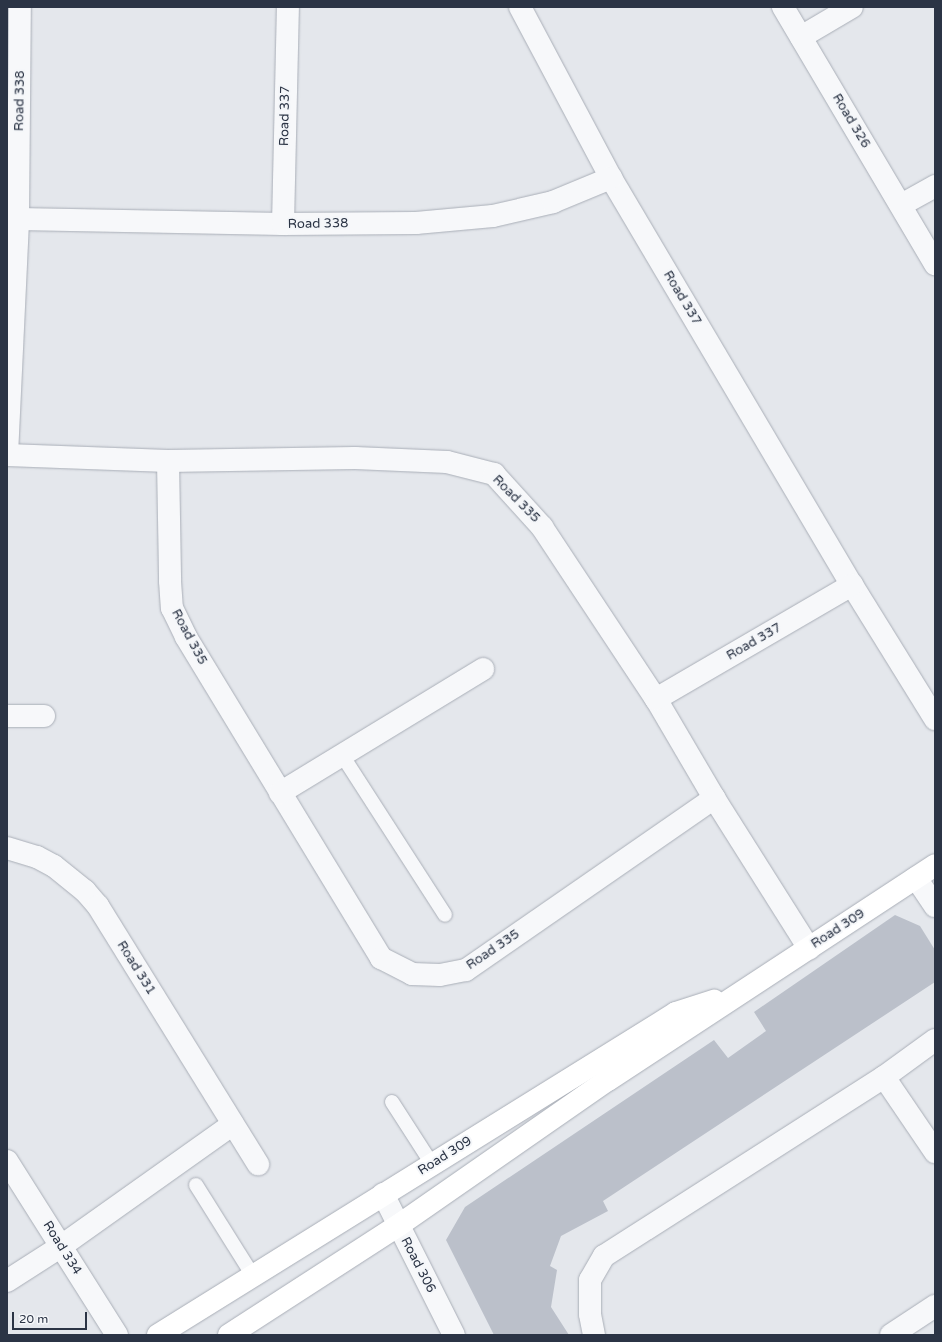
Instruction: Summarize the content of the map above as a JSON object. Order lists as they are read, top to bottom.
{
  "streets": {
    "street": [
      "Road 338",
      "Road 337",
      "Road 326",
      "Road 335",
      "Road 309",
      "Road 331",
      "Road 334",
      "Road 306"
    ]
  },
  "crossings": [
    ["Road 338", "Road 337"],
    ["Road 338", "Road 335"],
    ["Road 337", "Road 335"],
    ["Road 335", "Road 309"],
    ["Road 309", "Road 306"]
  ],
  "scale_bar": "20 m"
}
